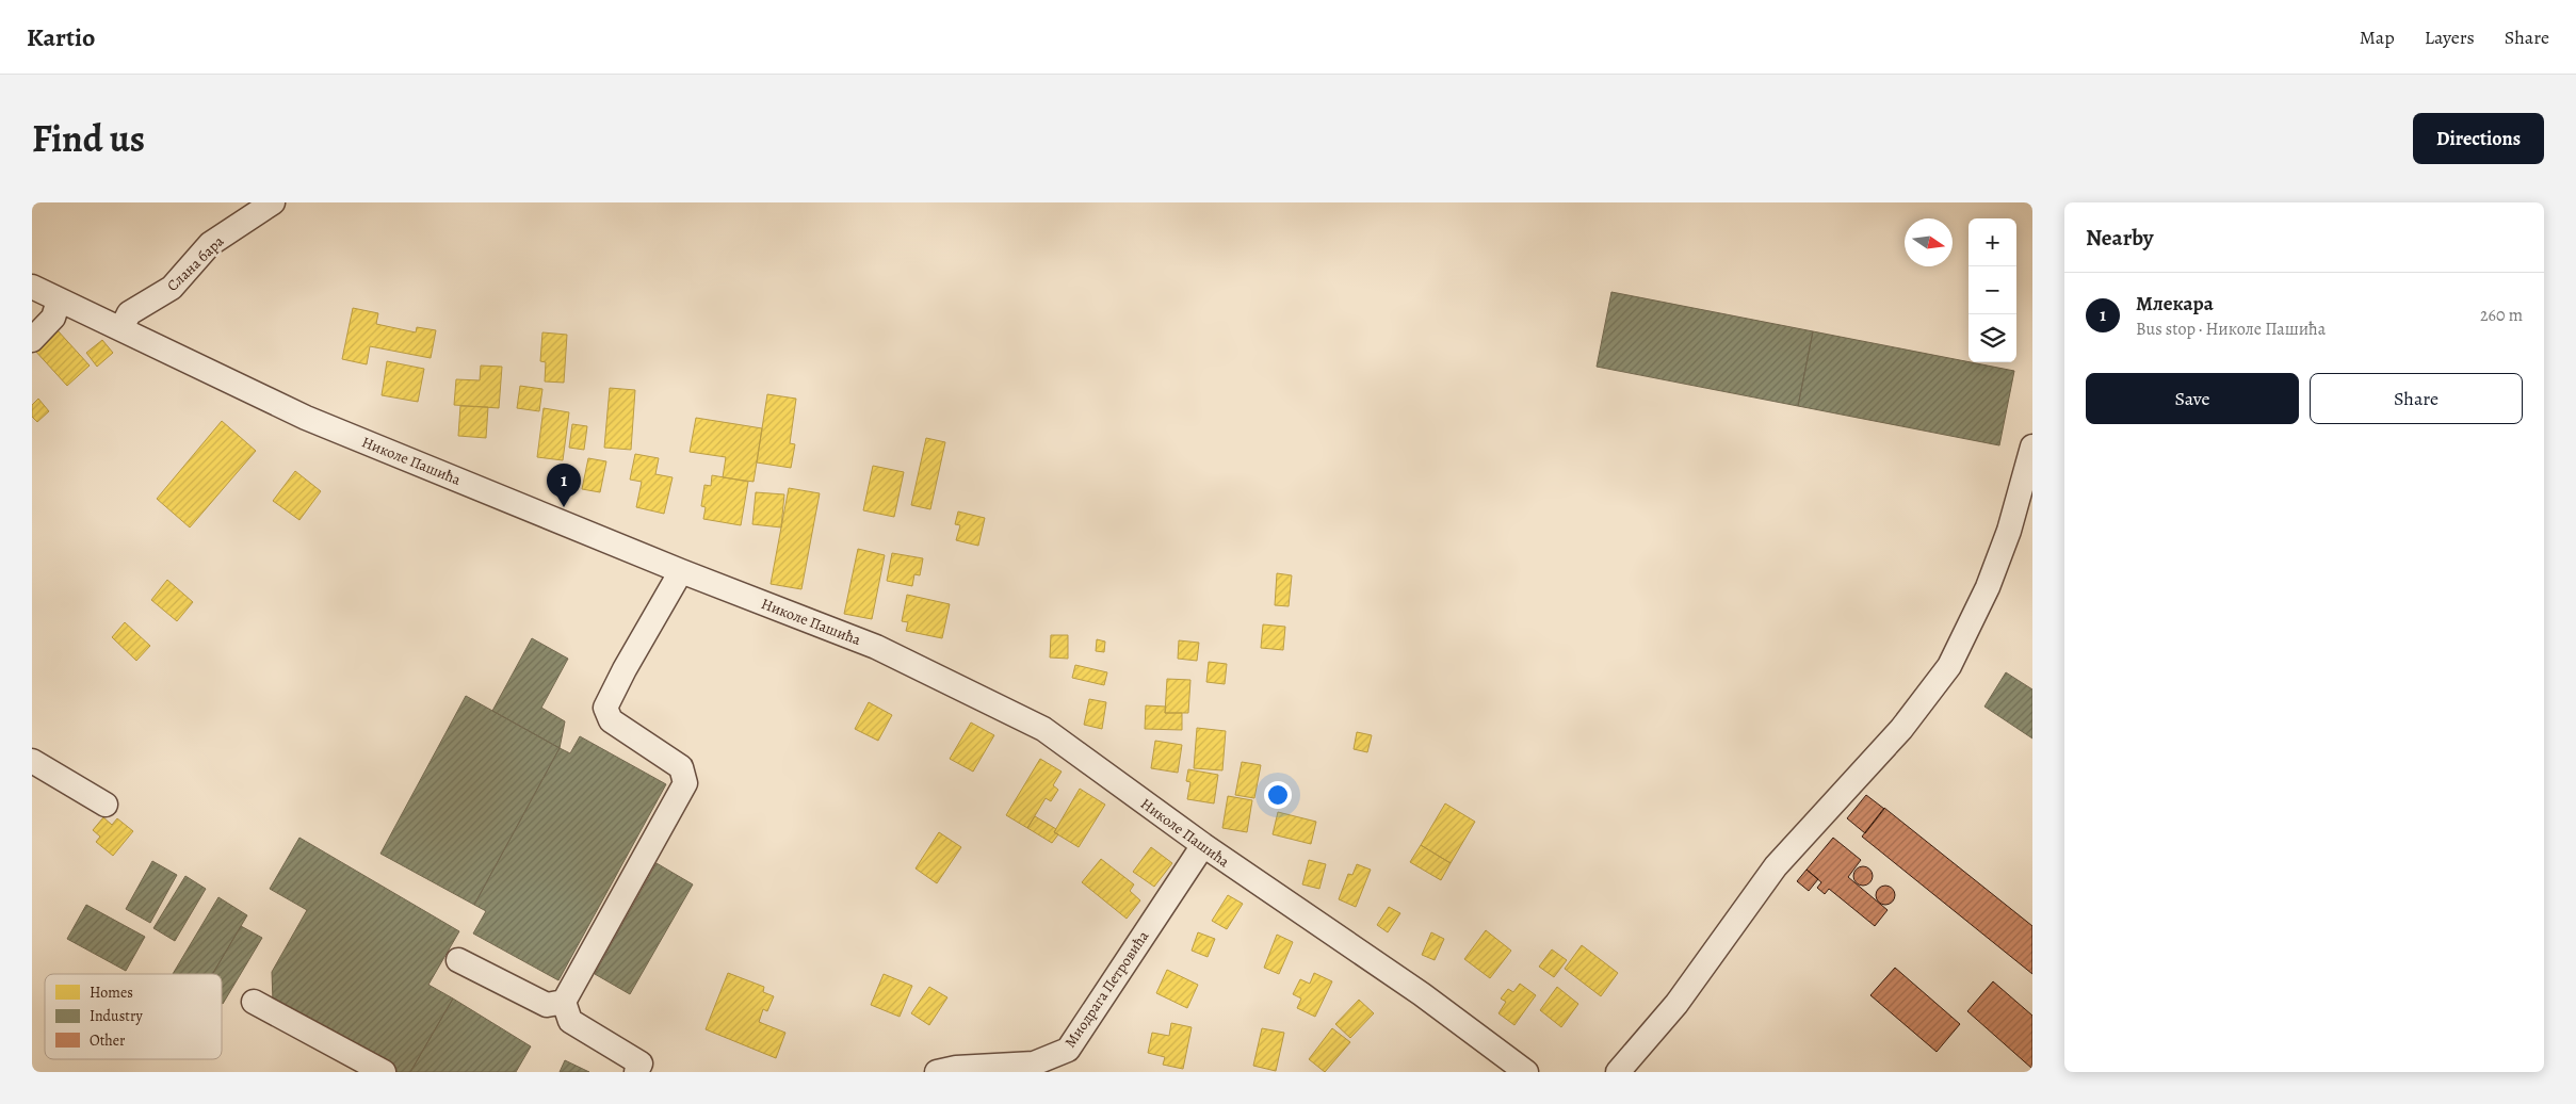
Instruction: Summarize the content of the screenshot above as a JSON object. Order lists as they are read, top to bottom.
{
  "streets": {
    "street": ["Слана бара", "Николе Пашића", "Миодрага Петровића"]
  },
  "crossings": [
    ["Слана бара", "Николе Пашића"],
    ["Николе Пашића", "Миодрага Петровића"]
  ],
  "legend": ["Homes", "Industry", "Other"],
  "north": "right",
  "page": {
    "header": "Kartio",
    "nav": ["Map", "Layers", "Share"],
    "title": "Find us",
    "buttons": [
      "Directions",
      ["Save", "Share"]
    ],
    "heading": "Nearby",
    "map_buttons": ["+", "−"],
    "list": [
      {
        "mark": "1",
        "name": "Млекара",
        "note": "Bus stop · Николе Пашића",
        "value": "260 m"
      }
    ],
    "pins": "1"
  }
}
